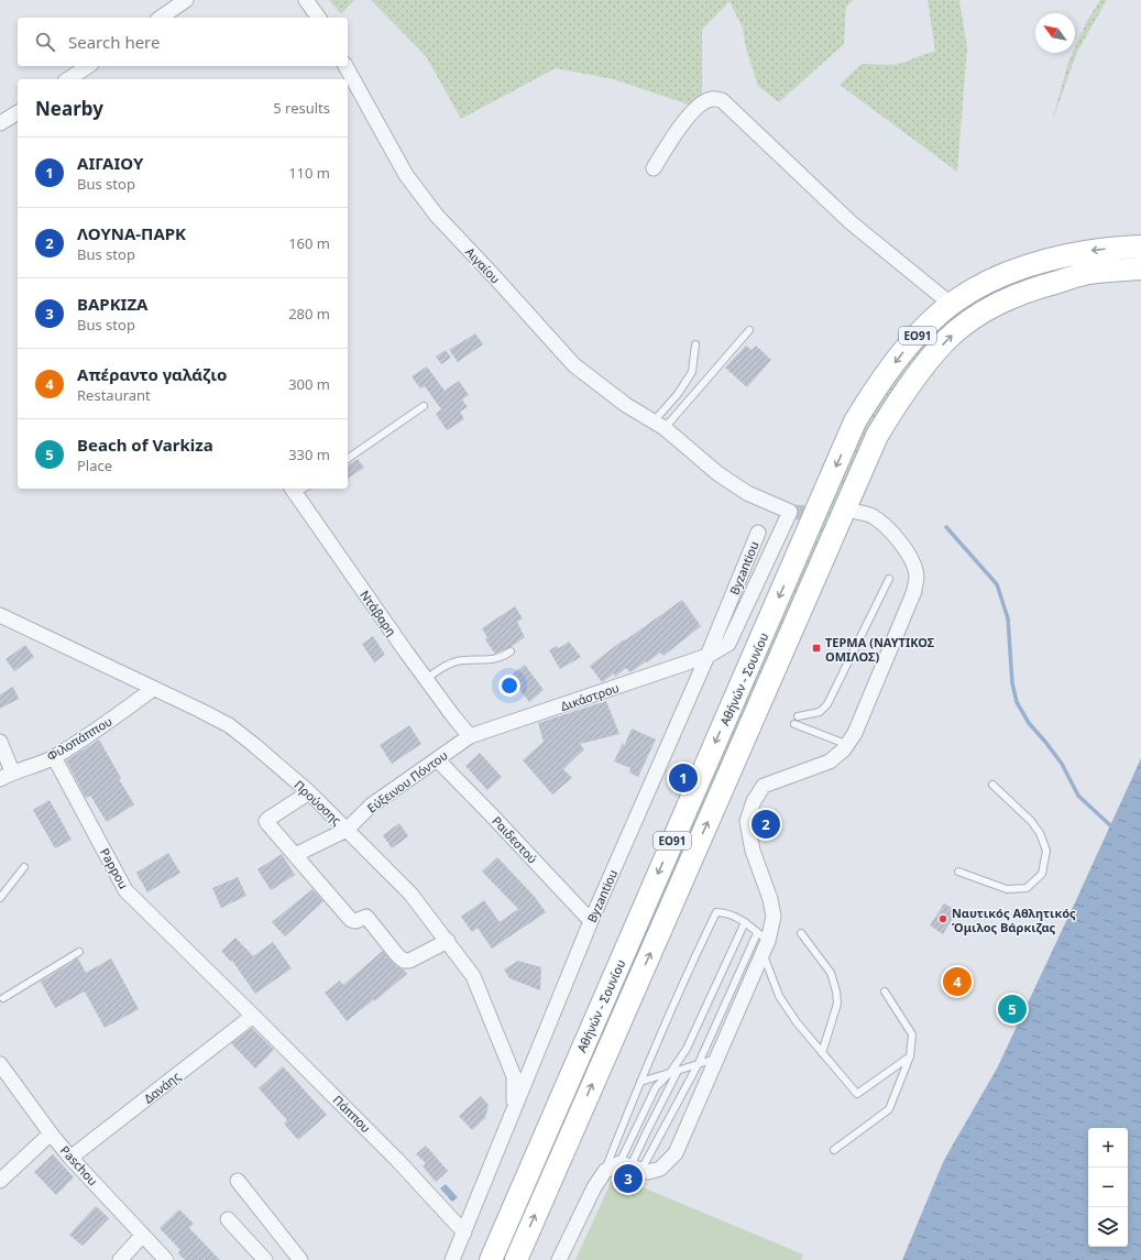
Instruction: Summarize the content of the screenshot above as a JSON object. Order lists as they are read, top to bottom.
{
  "streets": {
    "main road": ["ΕΟ91", "Αθήνών - Σουνίου"],
    "street": [
      "Αιγαίου",
      "Byzantiou",
      "Ντάβαρη",
      "Δικάστρου",
      "Φιλοπάππου",
      "Εύξεινου Πόντου",
      "Προύσσης",
      "Ραιδεστού",
      "Δανάης",
      "Πάππου",
      "Paschou"
    ]
  },
  "crossings": [
    ["Αιγαίου", "Byzantiou"],
    ["Αιγαίου", "Δικάστρου"],
    ["Byzantiou", "Δικάστρου"],
    ["Byzantiou", "Προύσσης"],
    ["Byzantiou", "Ραιδεστού"],
    ["Byzantiou", "Πάππου"],
    ["Ντάβαρη", "Δικάστρου"],
    ["Ντάβαρη", "Εύξεινου Πόντου"],
    ["Δικάστρου", "Εύξεινου Πόντου"],
    ["Φιλοπάππου", "Προύσσης"],
    ["Φιλοπάππου", "Πάππου"],
    ["Εύξεινου Πόντου", "Προύσσης"],
    ["Εύξεινου Πόντου", "Ραιδεστού"],
    ["Δανάης", "Πάππου"],
    ["Δανάης", "Paschou"]
  ],
  "places": {
    "transit": ["ΤΕΡΜΑ (ΝΑΥΤΙΚΟΣ ΟΜΙΛΟΣ)"],
    "other": ["Ναυτικός Αθλητικός Όμιλος Βάρκιζας"]
  },
  "north": "top left",
  "page": {
    "search": "Search here",
    "heading": ["Nearby", "5 results"],
    "list": [
      {
        "mark": "1",
        "name": "ΑΙΓΑΙΟΥ",
        "note": "Bus stop",
        "value": "110 m"
      },
      {
        "mark": "2",
        "name": "ΛΟΥΝΑ-ΠΑΡΚ",
        "note": "Bus stop",
        "value": "160 m"
      },
      {
        "mark": "3",
        "name": "ΒΑΡΚΙΖΑ",
        "note": "Bus stop",
        "value": "280 m"
      },
      {
        "mark": "4",
        "name": "Απέραντο γαλάζιο",
        "note": "Restaurant",
        "value": "300 m"
      },
      {
        "mark": "5",
        "name": "Beach of Varkiza",
        "note": "Place",
        "value": "330 m"
      }
    ],
    "pins": [
      "1",
      "2",
      "4",
      "5",
      "3"
    ],
    "map_buttons": ["+", "−"]
  }
}
